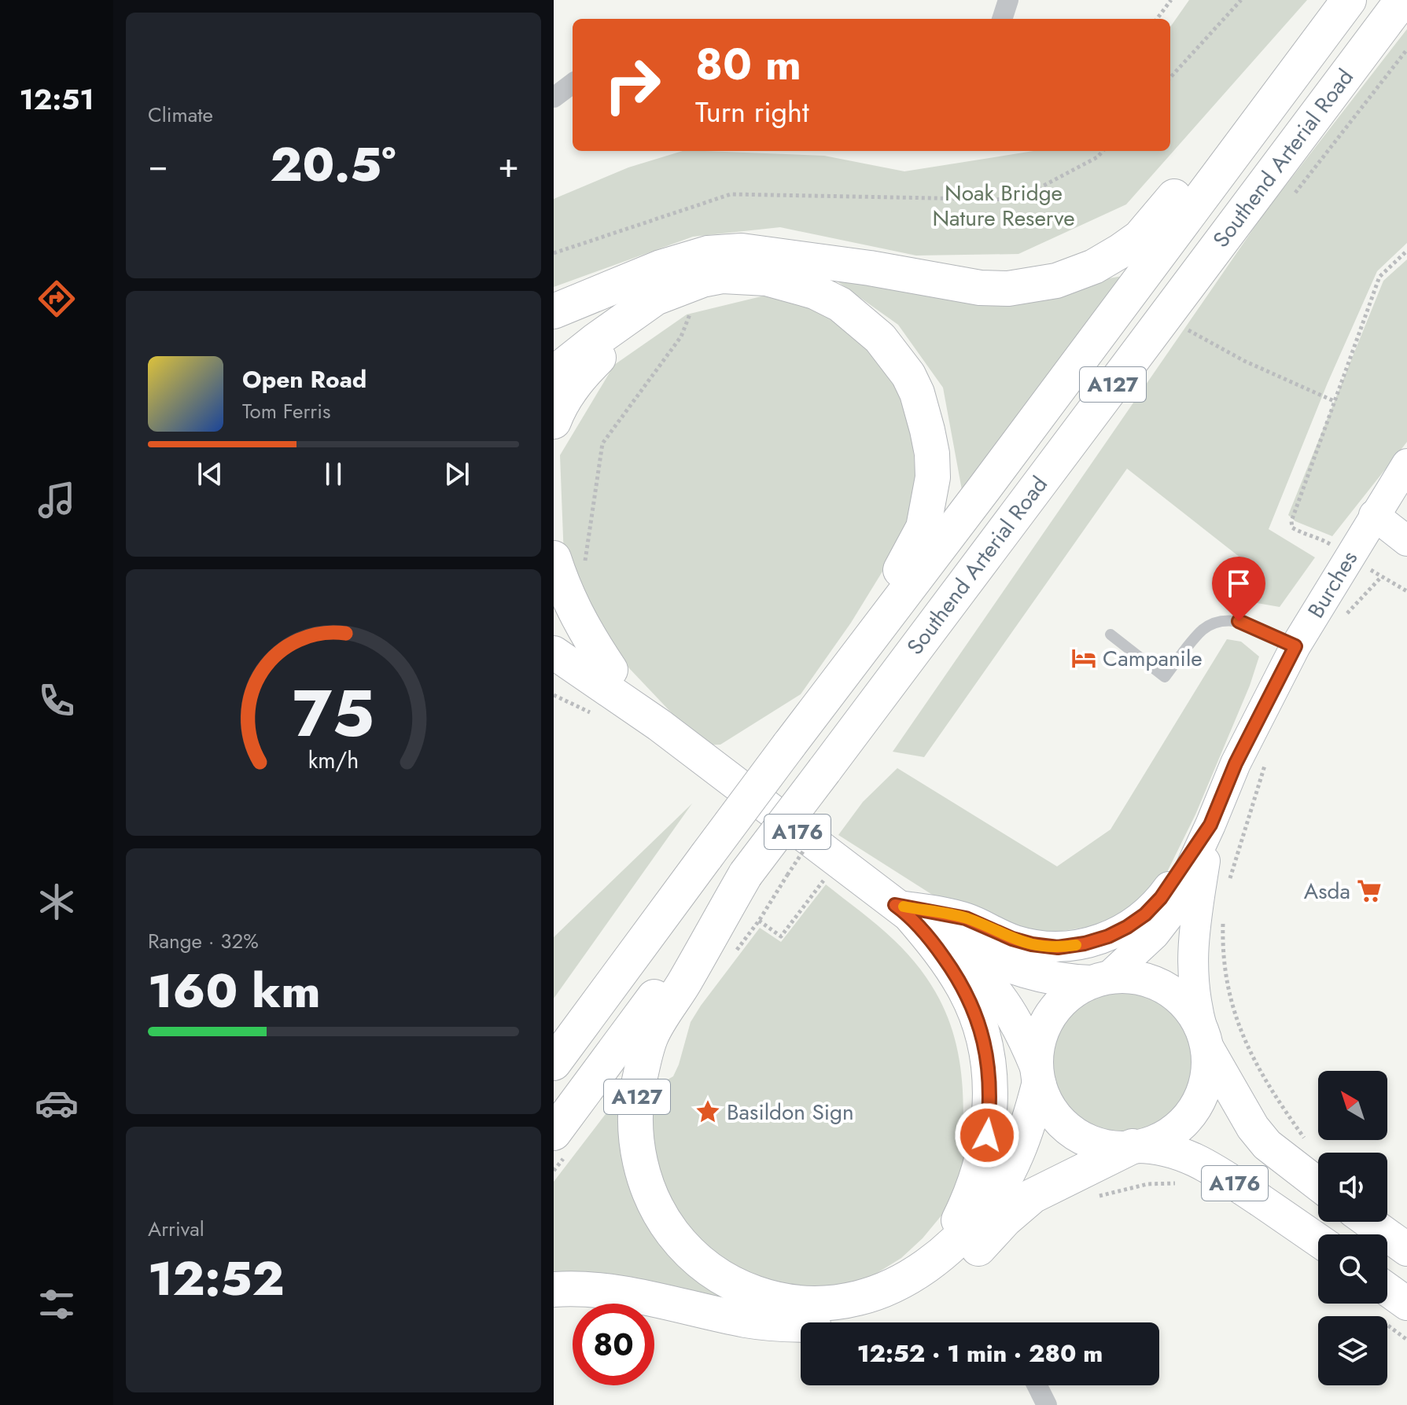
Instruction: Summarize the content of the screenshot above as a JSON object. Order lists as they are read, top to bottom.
{
  "streets": {
    "highway": ["Southend Arterial Road", "A127"],
    "main road": ["A176"],
    "street": ["Burches"]
  },
  "crossings": [
    ["Southend Arterial Road", "A127"],
    ["A127", "Burches"],
    ["A127", "A176"],
    ["Burches", "A176"]
  ],
  "parks": ["Noak Bridge Nature Reserve"],
  "places": {
    "hotel": ["Campanile"],
    "supermarket": ["Asda"],
    "place": ["Basildon Sign"]
  },
  "north": "top left",
  "page": {
    "tabs": "12:51",
    "tile": [
      "Climate",
      ["Range · 32%", "160 km"],
      ["Arrival", "12:52"]
    ],
    "turn": ["80 m", "Turn right"],
    "heat": ["−", "20.5°", "+"],
    "song": ["Open Road", "Tom Ferris"],
    "limit": "80",
    "trip": "12:52 · 1 min · 280 m",
    "gauge": ["75", "km/h"]
  }
}
